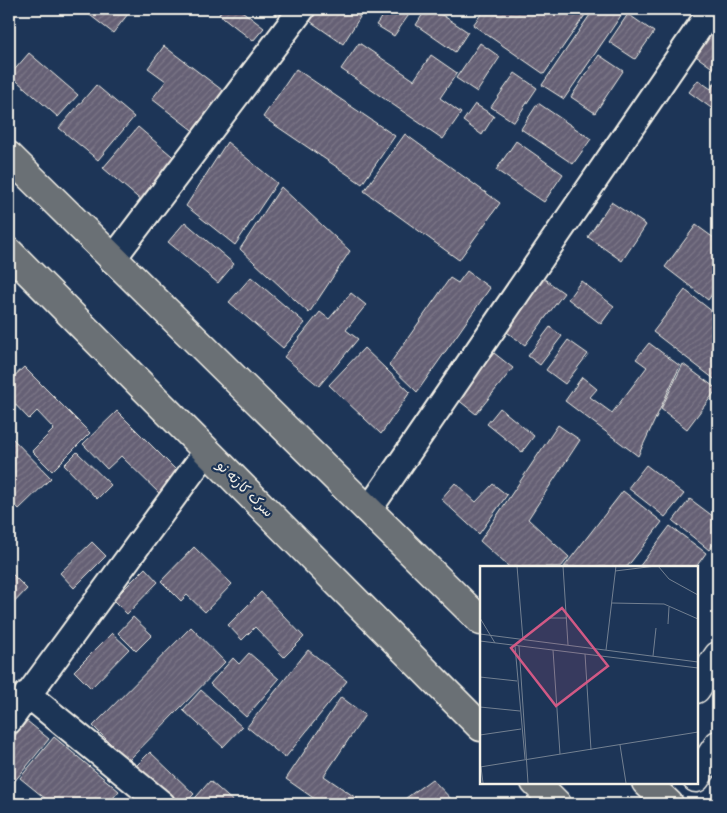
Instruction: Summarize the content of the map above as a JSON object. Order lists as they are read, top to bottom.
{
  "streets": {
    "highway": ["سرک کارته نو"]
  }
}
